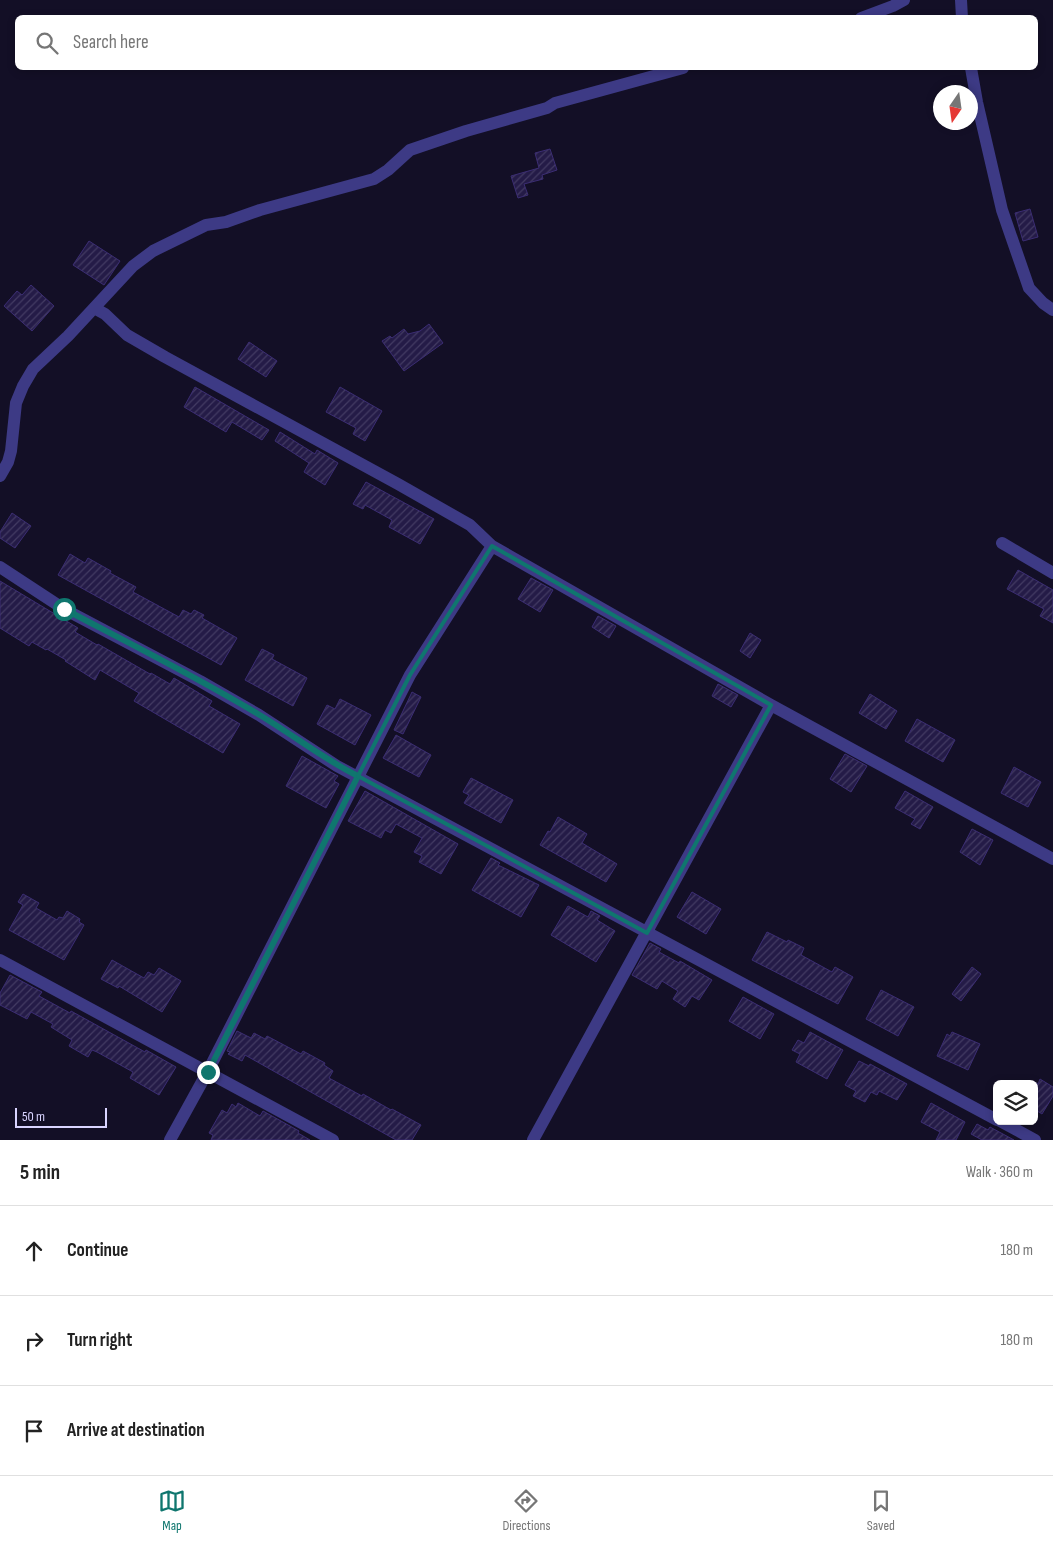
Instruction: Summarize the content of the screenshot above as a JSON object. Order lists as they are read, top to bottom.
{
  "scale_bar": "50 m",
  "north": "bottom",
  "page": {
    "search": "Search here",
    "scale": "50 m",
    "heading": ["5 min", "Walk · 360 m"],
    "list": [
      ["Continue", "180 m"],
      ["Turn right", "180 m"],
      "Arrive at destination"
    ],
    "nav": ["Map", "Directions", "Saved"]
  }
}
